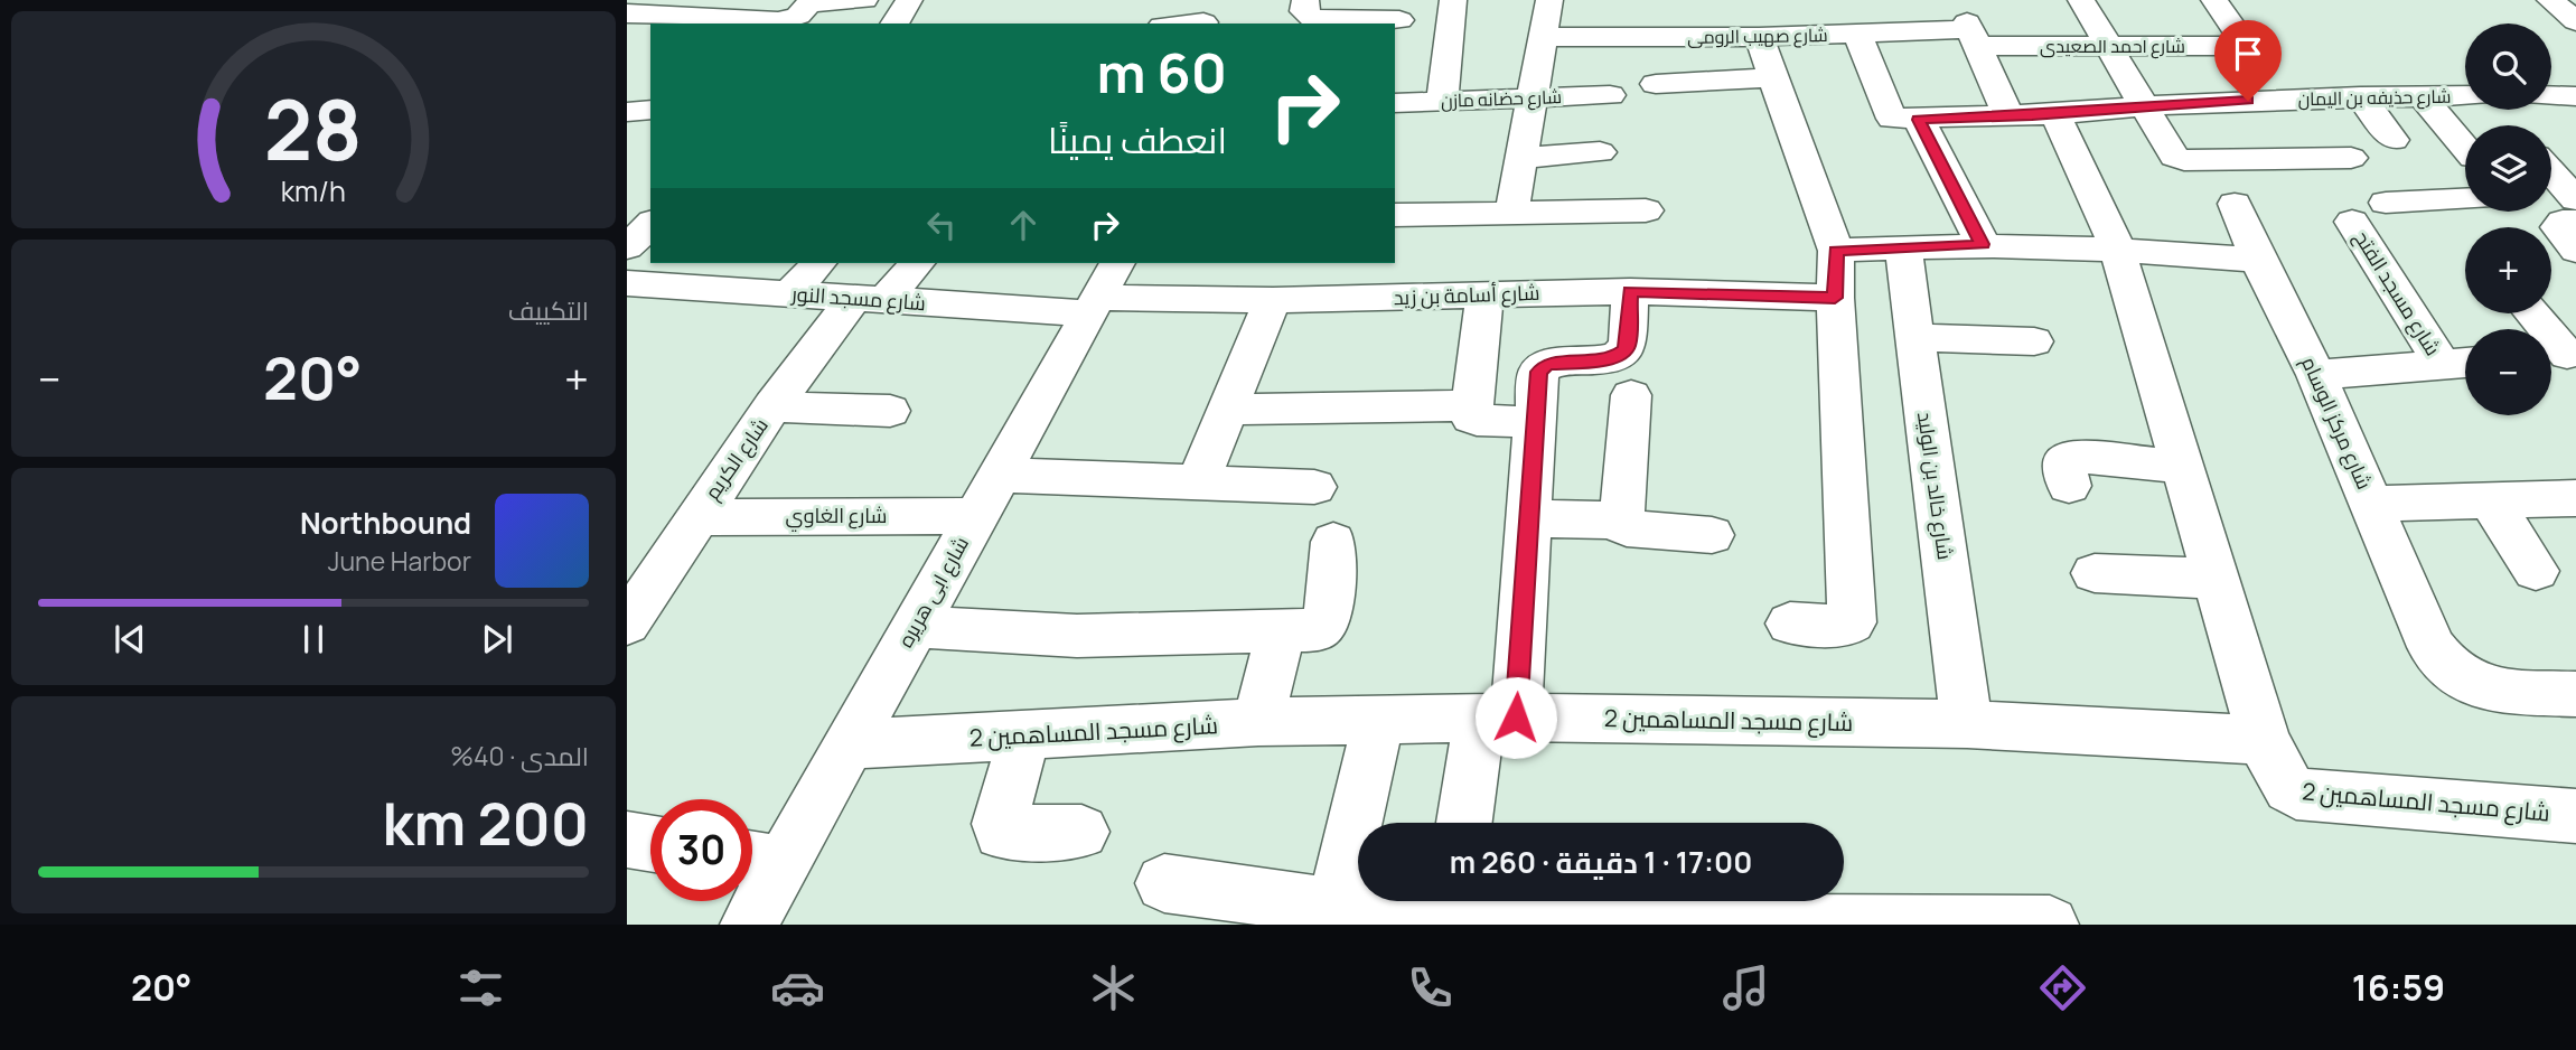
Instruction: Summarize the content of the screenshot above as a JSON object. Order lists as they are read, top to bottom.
{
  "streets": {
    "street": [
      "شارع صهيب الرومى",
      "شارع احمد الصعيدى",
      "شارع حذيفه بن اليمان",
      "شارع حضانه مازن",
      "شارع مسجد الفتح",
      "شارع أسامة بن زيد",
      "شارع مسجد النور",
      "شارع مركز الوسام",
      "شارع الكريم",
      "شارع خالد بن الوليد",
      "شارع الغاوي",
      "شارع ابى هريره",
      "شارع مسجد المساهمين 2"
    ]
  },
  "crossings": [
    ["شارع صهيب الرومى", "شارع احمد الصعيدى"],
    ["شارع أسامة بن زيد", "شارع مسجد النور"],
    ["شارع أسامة بن زيد", "شارع ابى هريره"],
    ["شارع مسجد النور", "شارع الكريم"],
    ["شارع مسجد النور", "شارع ابى هريره"],
    ["شارع الكريم", "شارع الغاوي"],
    ["شارع خالد بن الوليد", "شارع مسجد المساهمين 2"],
    ["شارع الغاوي", "شارع ابى هريره"],
    ["شارع ابى هريره", "شارع مسجد المساهمين 2"]
  ],
  "page": {
    "map_buttons": ["+", "−"],
    "turn": ["60 m", "انعطف يمينًا"],
    "tile": [
      "التكييف",
      ["المدى · 40%", "200 km"]
    ],
    "heat": ["−", "20°", "+"],
    "song": ["Northbound", "June Harbor"],
    "limit": "30",
    "trip": "17:00 · 1 دقيقة · 260 m",
    "tabs": ["16:59", "20°"],
    "gauge": ["28", "km/h"]
  }
}
